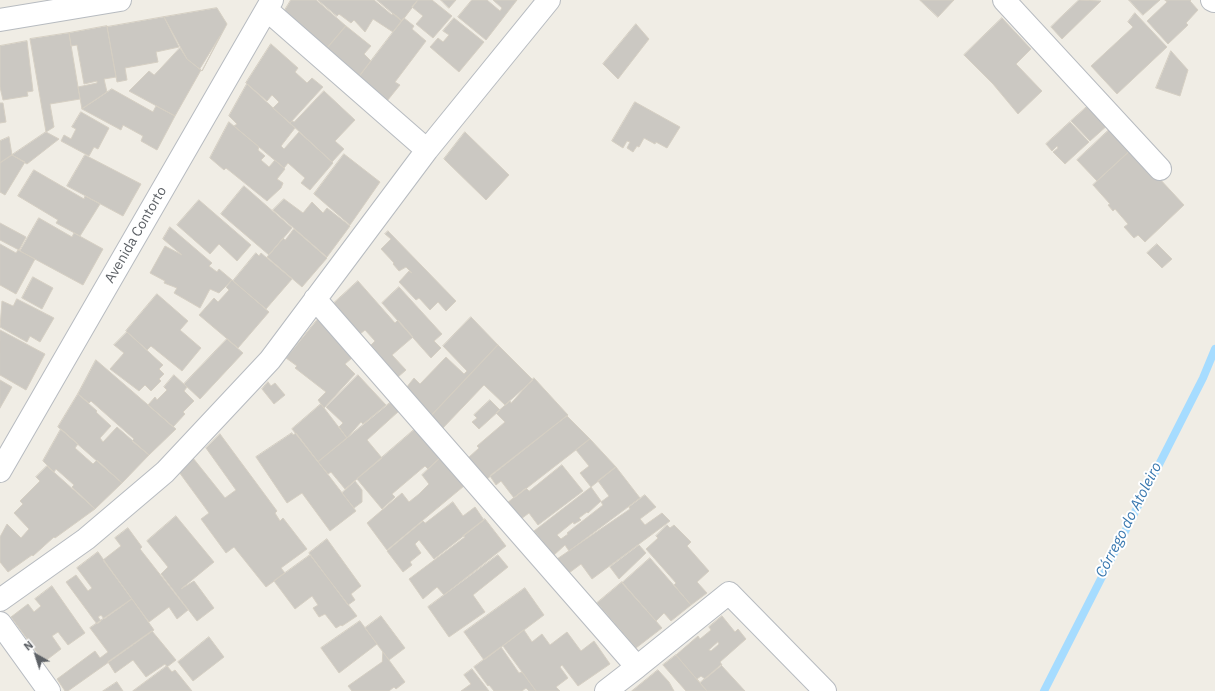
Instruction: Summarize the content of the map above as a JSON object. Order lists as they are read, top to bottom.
{
  "streets": {
    "street": ["Avenida Contorto"]
  },
  "water": ["Córrego do Atoleiro"],
  "north": "top left"
}
